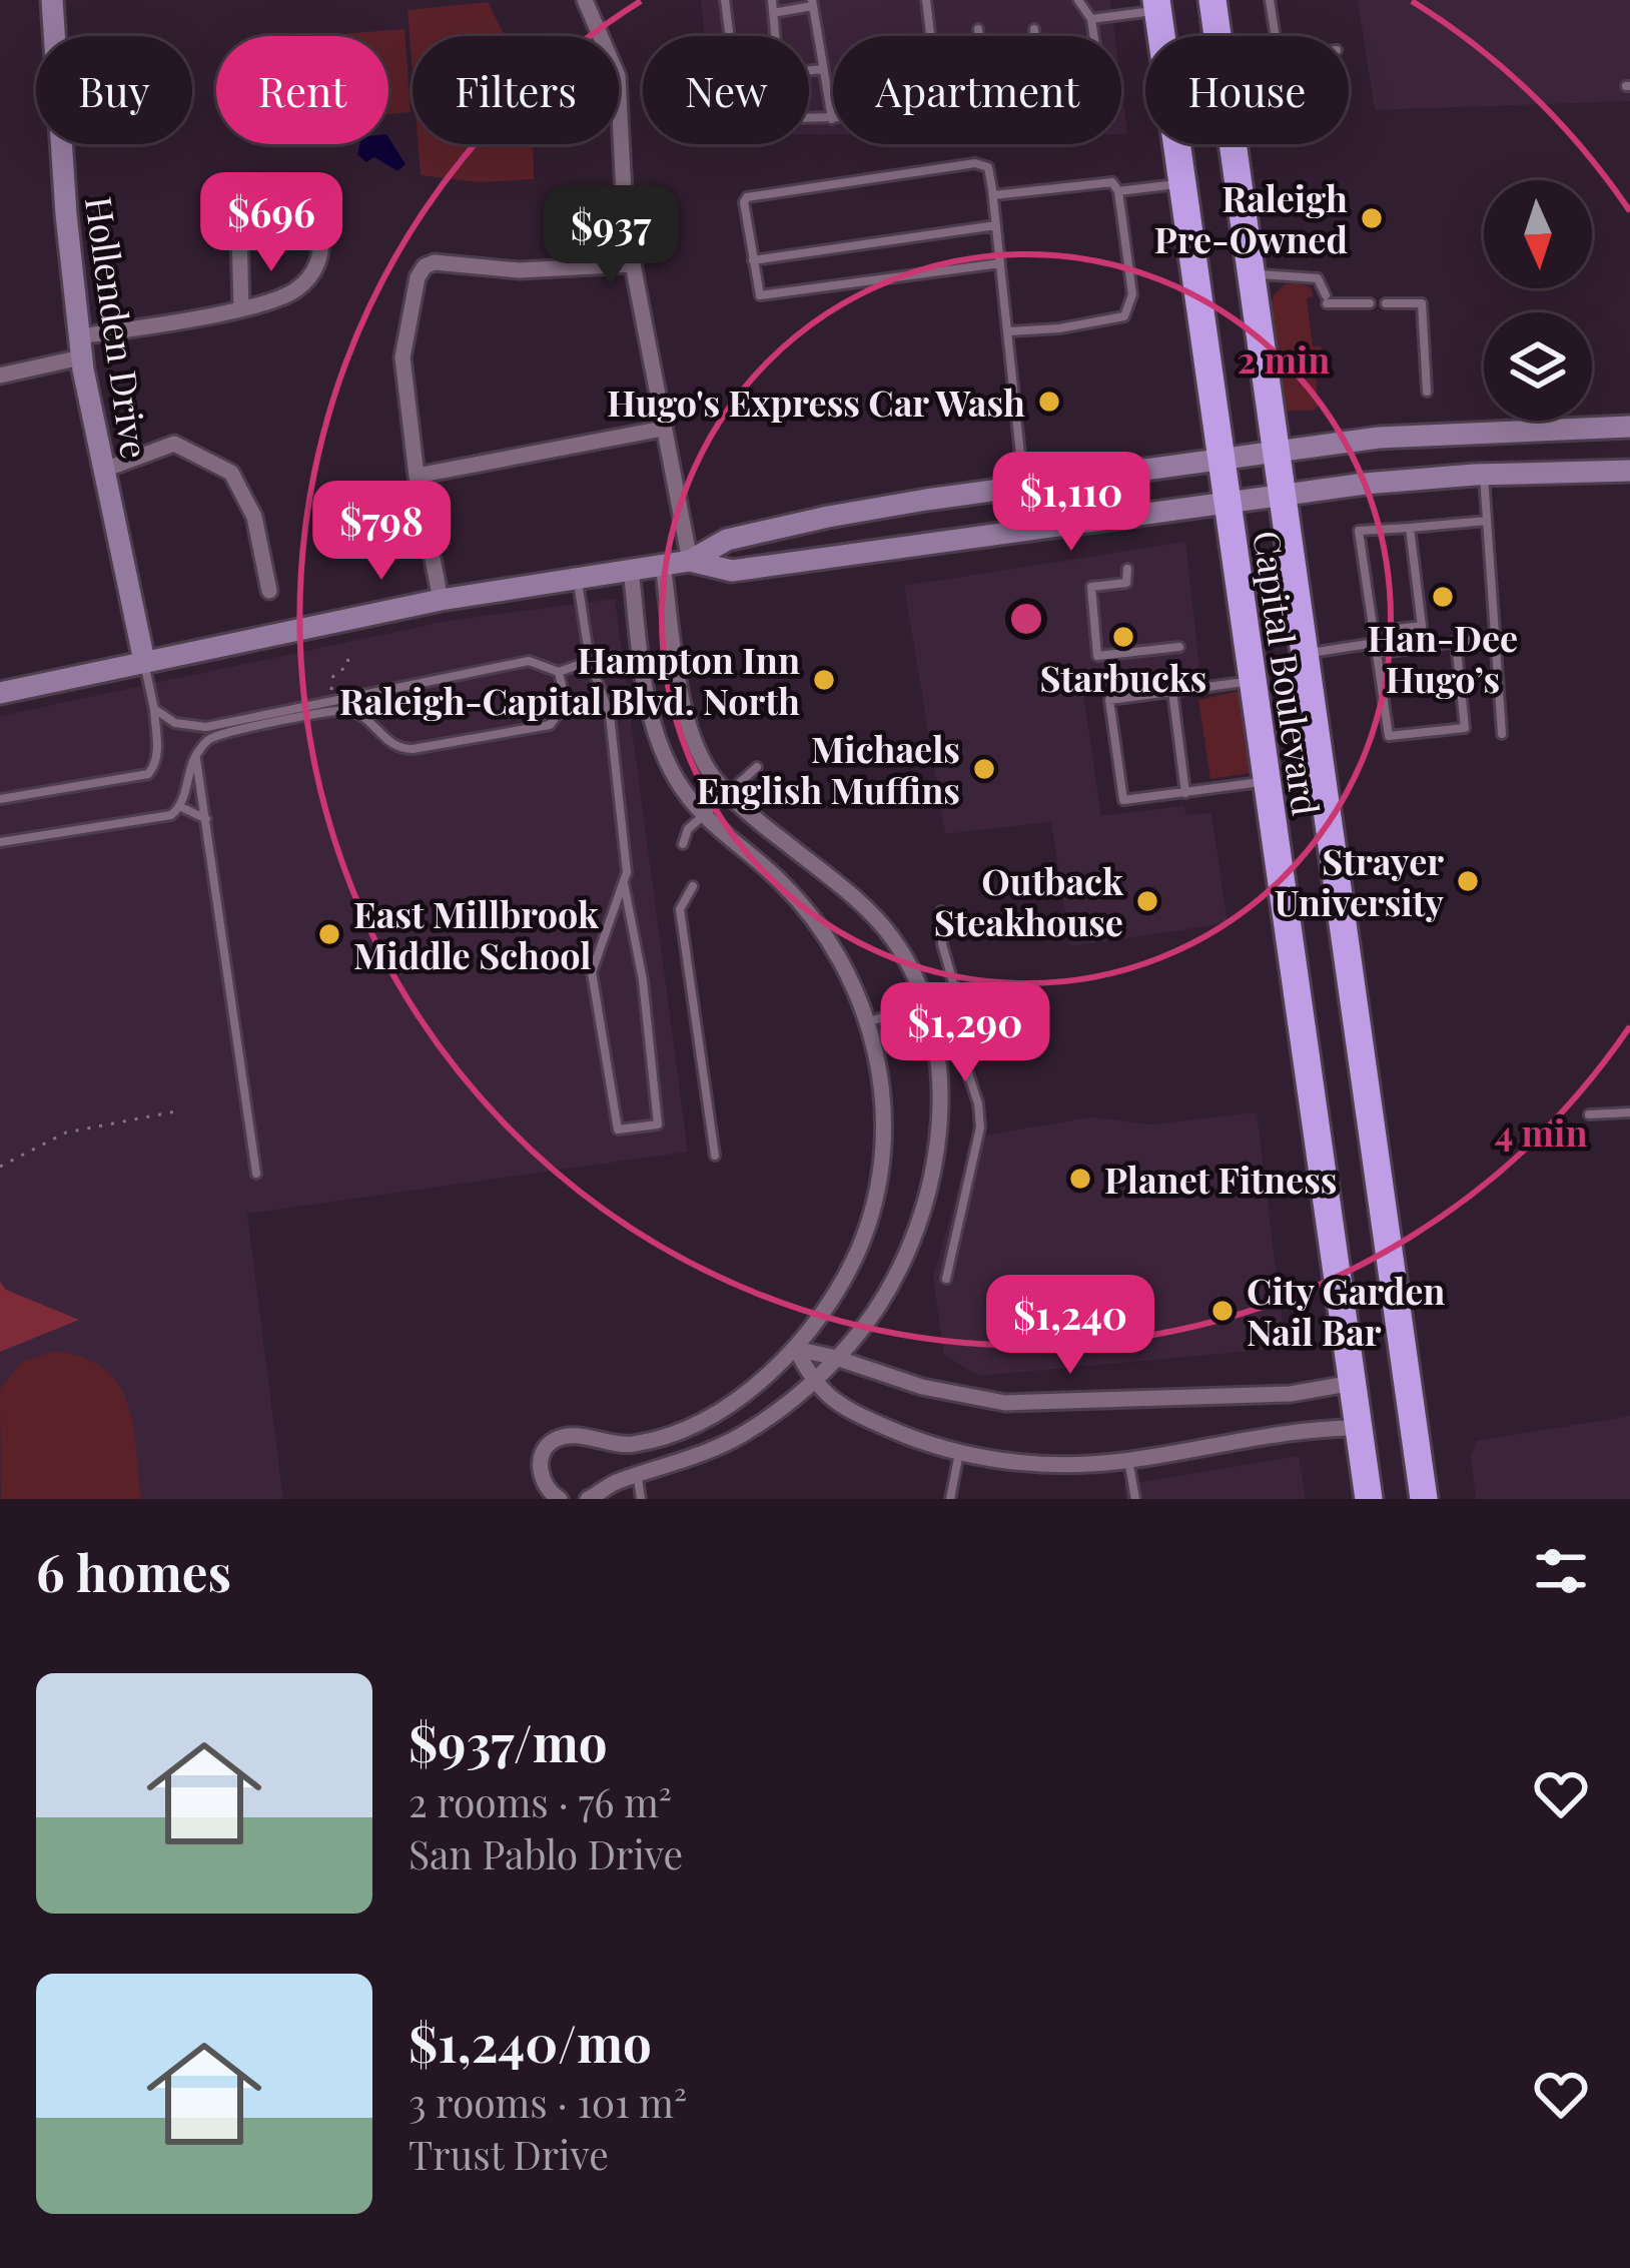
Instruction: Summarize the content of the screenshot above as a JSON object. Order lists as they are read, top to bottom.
{
  "streets": {
    "highway": ["Capital Boulevard"],
    "main road": ["Hollenden Drive"]
  },
  "places": [
    "Raleigh Pre-Owned",
    "Hugo's Express Car Wash",
    "Han-Dee Hugo’s",
    "Starbucks",
    "Hampton Inn Raleigh-Capital Blvd. North",
    "Michaels English Muffins",
    "Strayer University",
    "Outback Steakhouse",
    "East Millbrook Middle School",
    "Planet Fitness",
    "City Garden Nail Bar"
  ],
  "north": "bottom",
  "page": {
    "chip": [
      "Buy",
      "Rent",
      "Filters",
      "New",
      "Apartment",
      "House"
    ],
    "price": [
      "$696",
      "$937",
      "$1,110",
      "$798",
      "$1,290",
      "$1,240"
    ],
    "heading": "6 homes",
    "list": [
      {
        "name": "$937/mo",
        "note": "2 rooms · 76 m² · San Pablo Drive"
      },
      {
        "name": "$1,240/mo",
        "note": "3 rooms · 101 m² · Trust Drive"
      }
    ]
  },
  "rings": ["2 min", "4 min"]
}
